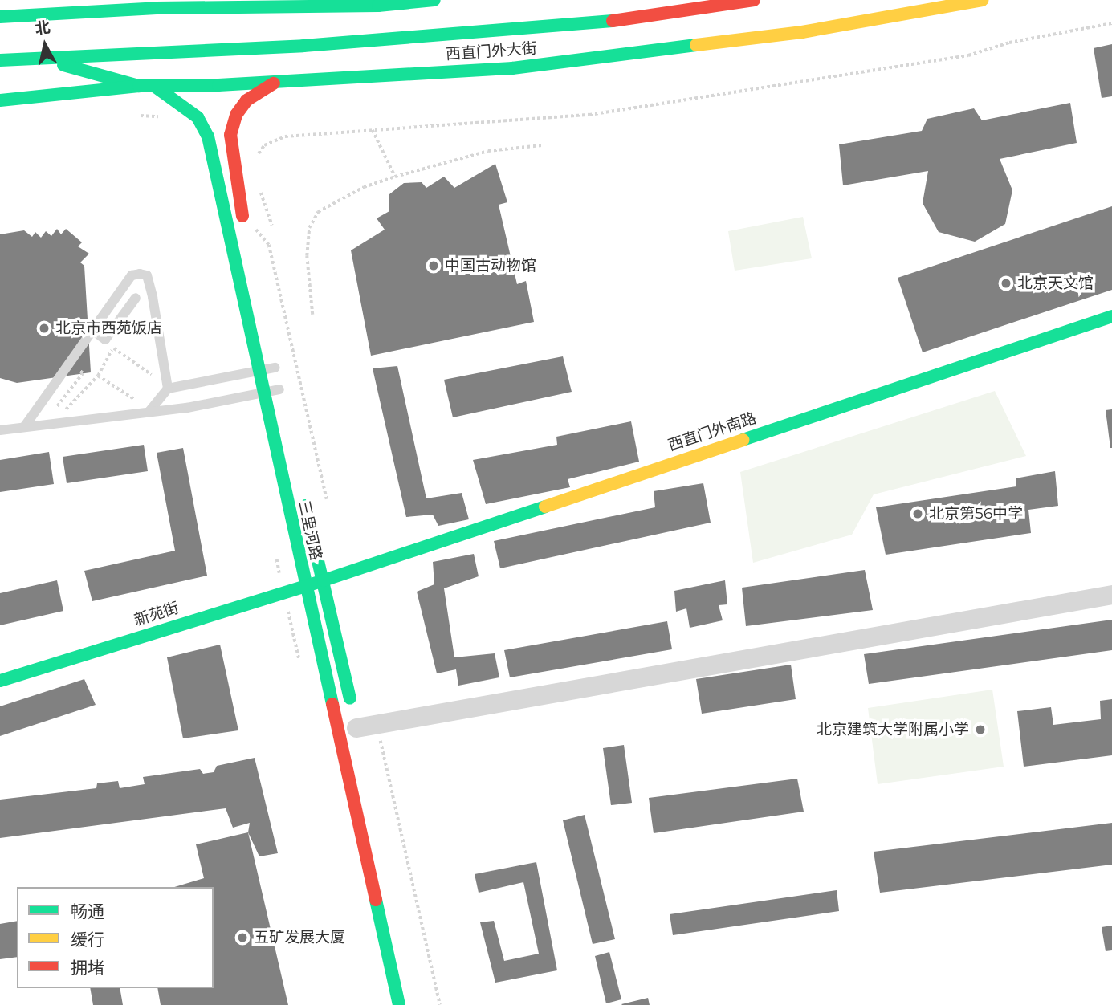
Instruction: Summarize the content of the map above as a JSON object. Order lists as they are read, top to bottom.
{
  "streets": {
    "main road": [
      "西直门外大街",
      "西直门外南路",
      "三里河路",
      "新苑街"
    ]
  },
  "crossings": [
    ["西直门外大街", "三里河路"],
    ["西直门外南路", "三里河路"],
    ["西直门外南路", "新苑街"],
    ["三里河路", "新苑街"]
  ],
  "places": [
    "中国古动物馆",
    "北京天文馆",
    "北京市西苑饭店",
    "北京第56中学",
    "北京建筑大学附属小学",
    "五矿发展大厦"
  ],
  "legend": ["畅通", "缓行", "拥堵"],
  "north": "top"
}
